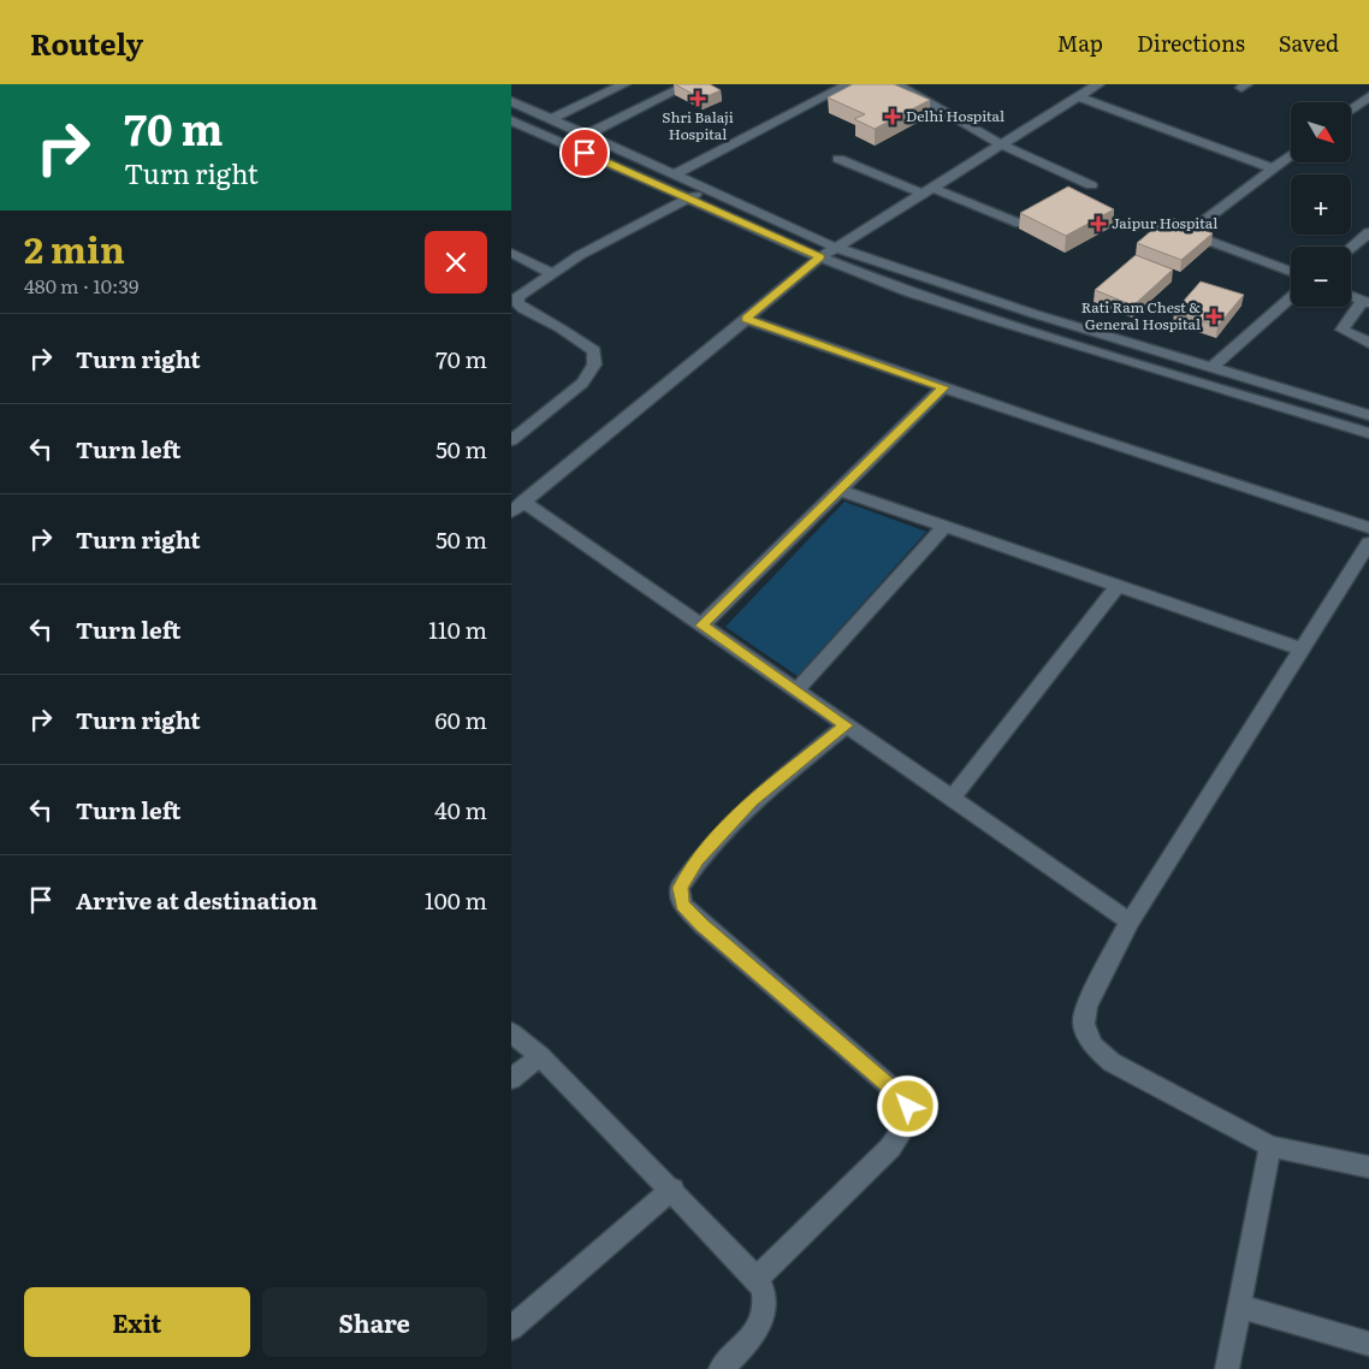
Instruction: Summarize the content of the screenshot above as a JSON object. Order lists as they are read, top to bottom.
{
  "places": {
    "health": [
      "Shri Balaji Hospital",
      "Delhi Hospital",
      "Jaipur Hospital",
      "Rati Ram Chest & General Hospital"
    ]
  },
  "north": "bottom right",
  "page": {
    "header": "Routely",
    "nav": ["Map", "Directions", "Saved"],
    "turn": ["70 m", "Turn right"],
    "map_buttons": ["+", "−"],
    "heading": ["2 min", "480 m · 10:39"],
    "list": [
      {
        "name": "Turn right",
        "value": "70 m"
      },
      {
        "name": "Turn left",
        "value": "50 m"
      },
      {
        "name": "Turn right",
        "value": "50 m"
      },
      {
        "name": "Turn left",
        "value": "110 m"
      },
      {
        "name": "Turn right",
        "value": "60 m"
      },
      {
        "name": "Turn left",
        "value": "40 m"
      },
      {
        "name": "Arrive at destination",
        "value": "100 m"
      }
    ],
    "buttons": ["Exit", "Share"]
  }
}
